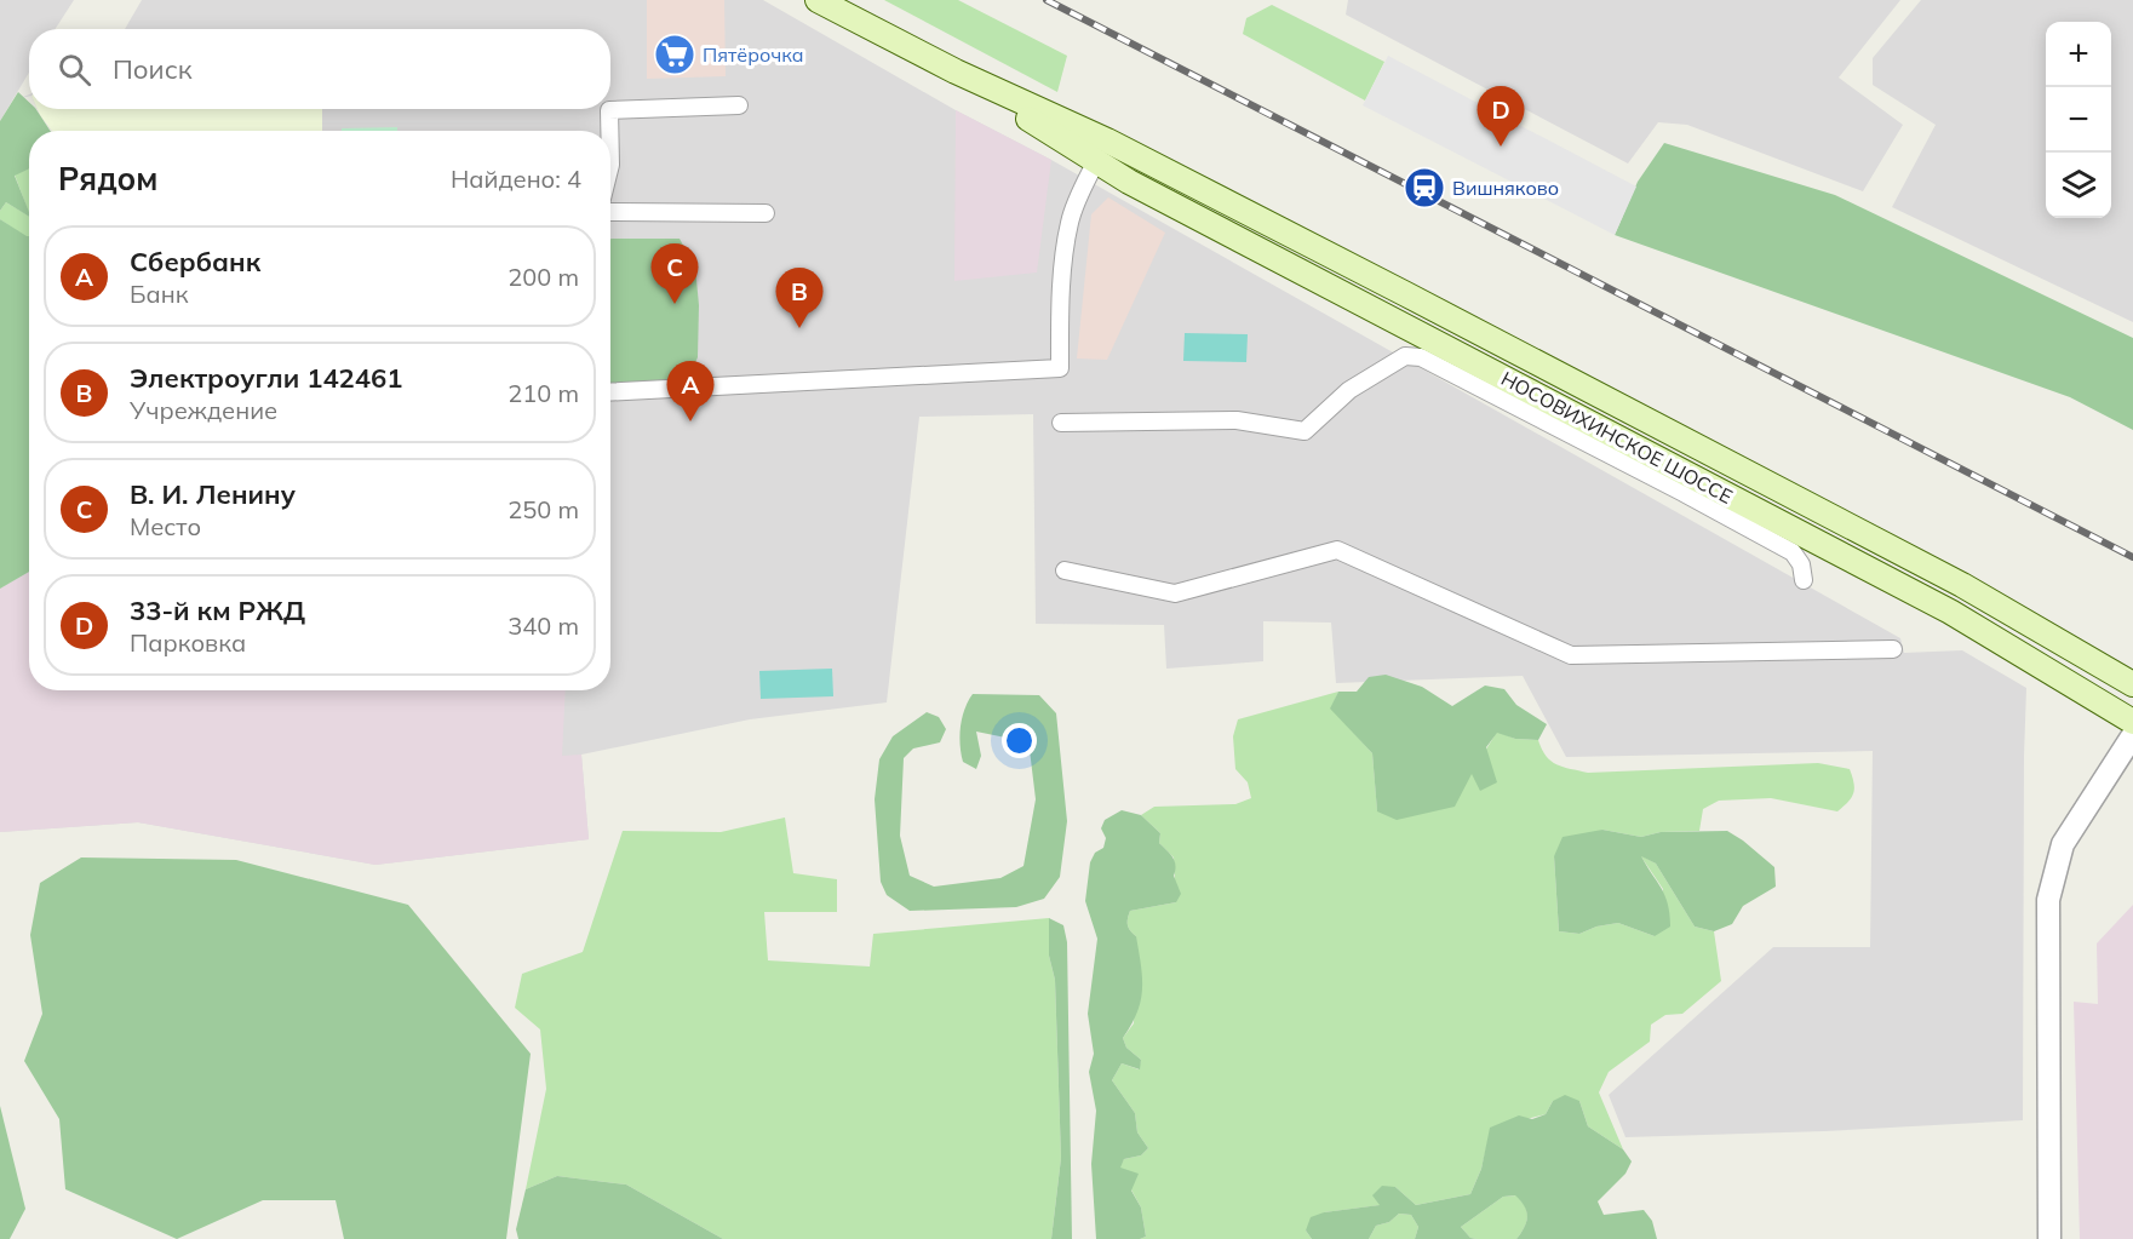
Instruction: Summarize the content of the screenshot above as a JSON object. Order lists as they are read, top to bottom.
{
  "streets": {
    "main road": ["НОСОВИХИНСКОЕ ШОССЕ"]
  },
  "places": {
    "supermarket": ["Пятёрочка"],
    "station": ["Вишняково"]
  },
  "page": {
    "map_buttons": ["+", "−"],
    "search": "Поиск",
    "pins": [
      "D",
      "C",
      "B",
      "A"
    ],
    "heading": ["Рядом", "Найдено: 4"],
    "list": [
      {
        "mark": "A",
        "name": "Сбербанк",
        "note": "Банк",
        "value": "200 m"
      },
      {
        "mark": "B",
        "name": "Электроугли 142461",
        "note": "Учреждение",
        "value": "210 m"
      },
      {
        "mark": "C",
        "name": "В. И. Ленину",
        "note": "Место",
        "value": "250 m"
      },
      {
        "mark": "D",
        "name": "33-й км РЖД",
        "note": "Парковка",
        "value": "340 m"
      }
    ]
  }
}
